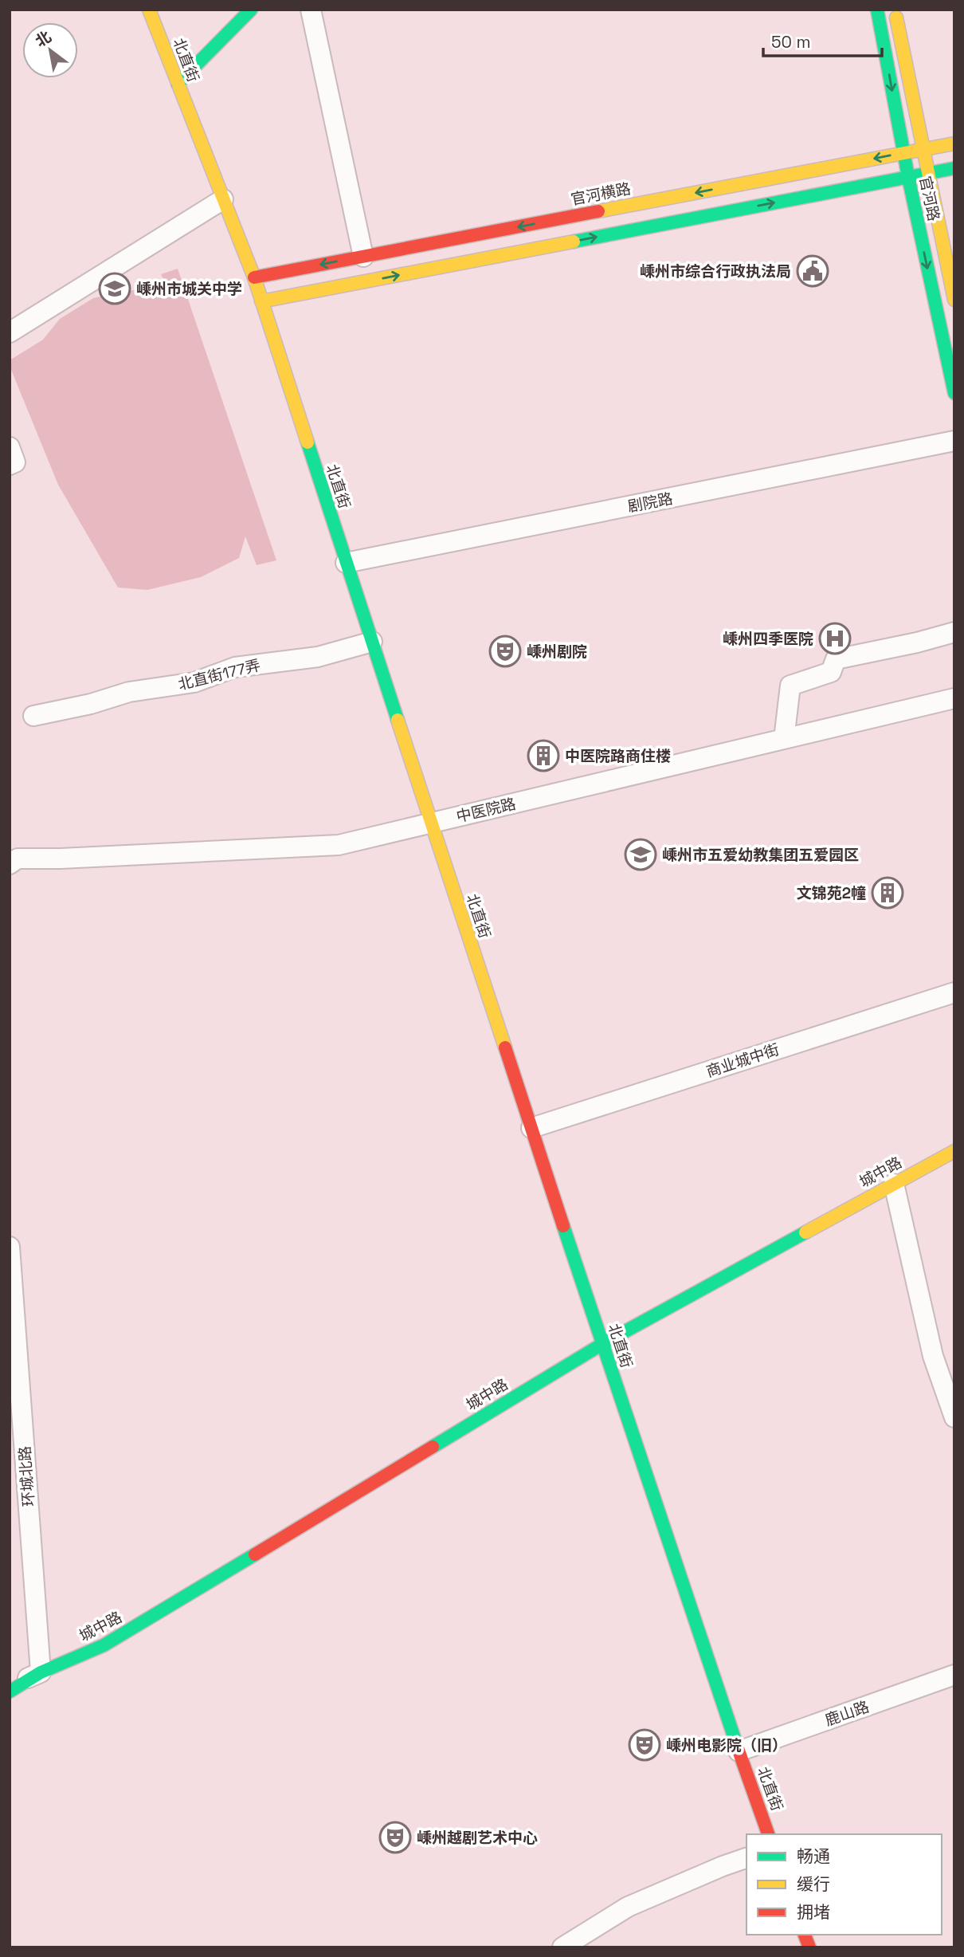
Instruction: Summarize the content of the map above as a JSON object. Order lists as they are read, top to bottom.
{
  "streets": {
    "main road": [
      "北直街",
      "官河横路",
      "官河路",
      "城中路"
    ],
    "street": [
      "剧院路",
      "北直街177弄",
      "中医院路",
      "商业城中街",
      "环城北路",
      "鹿山路"
    ]
  },
  "crossings": [
    ["北直街", "官河横路"],
    ["北直街", "剧院路"],
    ["北直街", "北直街177弄"],
    ["北直街", "中医院路"],
    ["北直街", "商业城中街"],
    ["北直街", "城中路"],
    ["北直街", "鹿山路"],
    ["官河横路", "官河路"],
    ["城中路", "环城北路"]
  ],
  "places": {
    "public building": ["嵊州市综合行政执法局"],
    "school or university": ["嵊州市城关中学", "嵊州市五爱幼教集团五爱园区"],
    "hospital": ["嵊州四季医院"],
    "theatre": ["嵊州剧院", "嵊州电影院（旧）", "嵊州越剧艺术中心"],
    "building": ["中医院路商住楼", "文锦苑2幢"]
  },
  "legend": ["畅通", "缓行", "拥堵"],
  "scale_bar": "50 m",
  "north": "top left"
}
